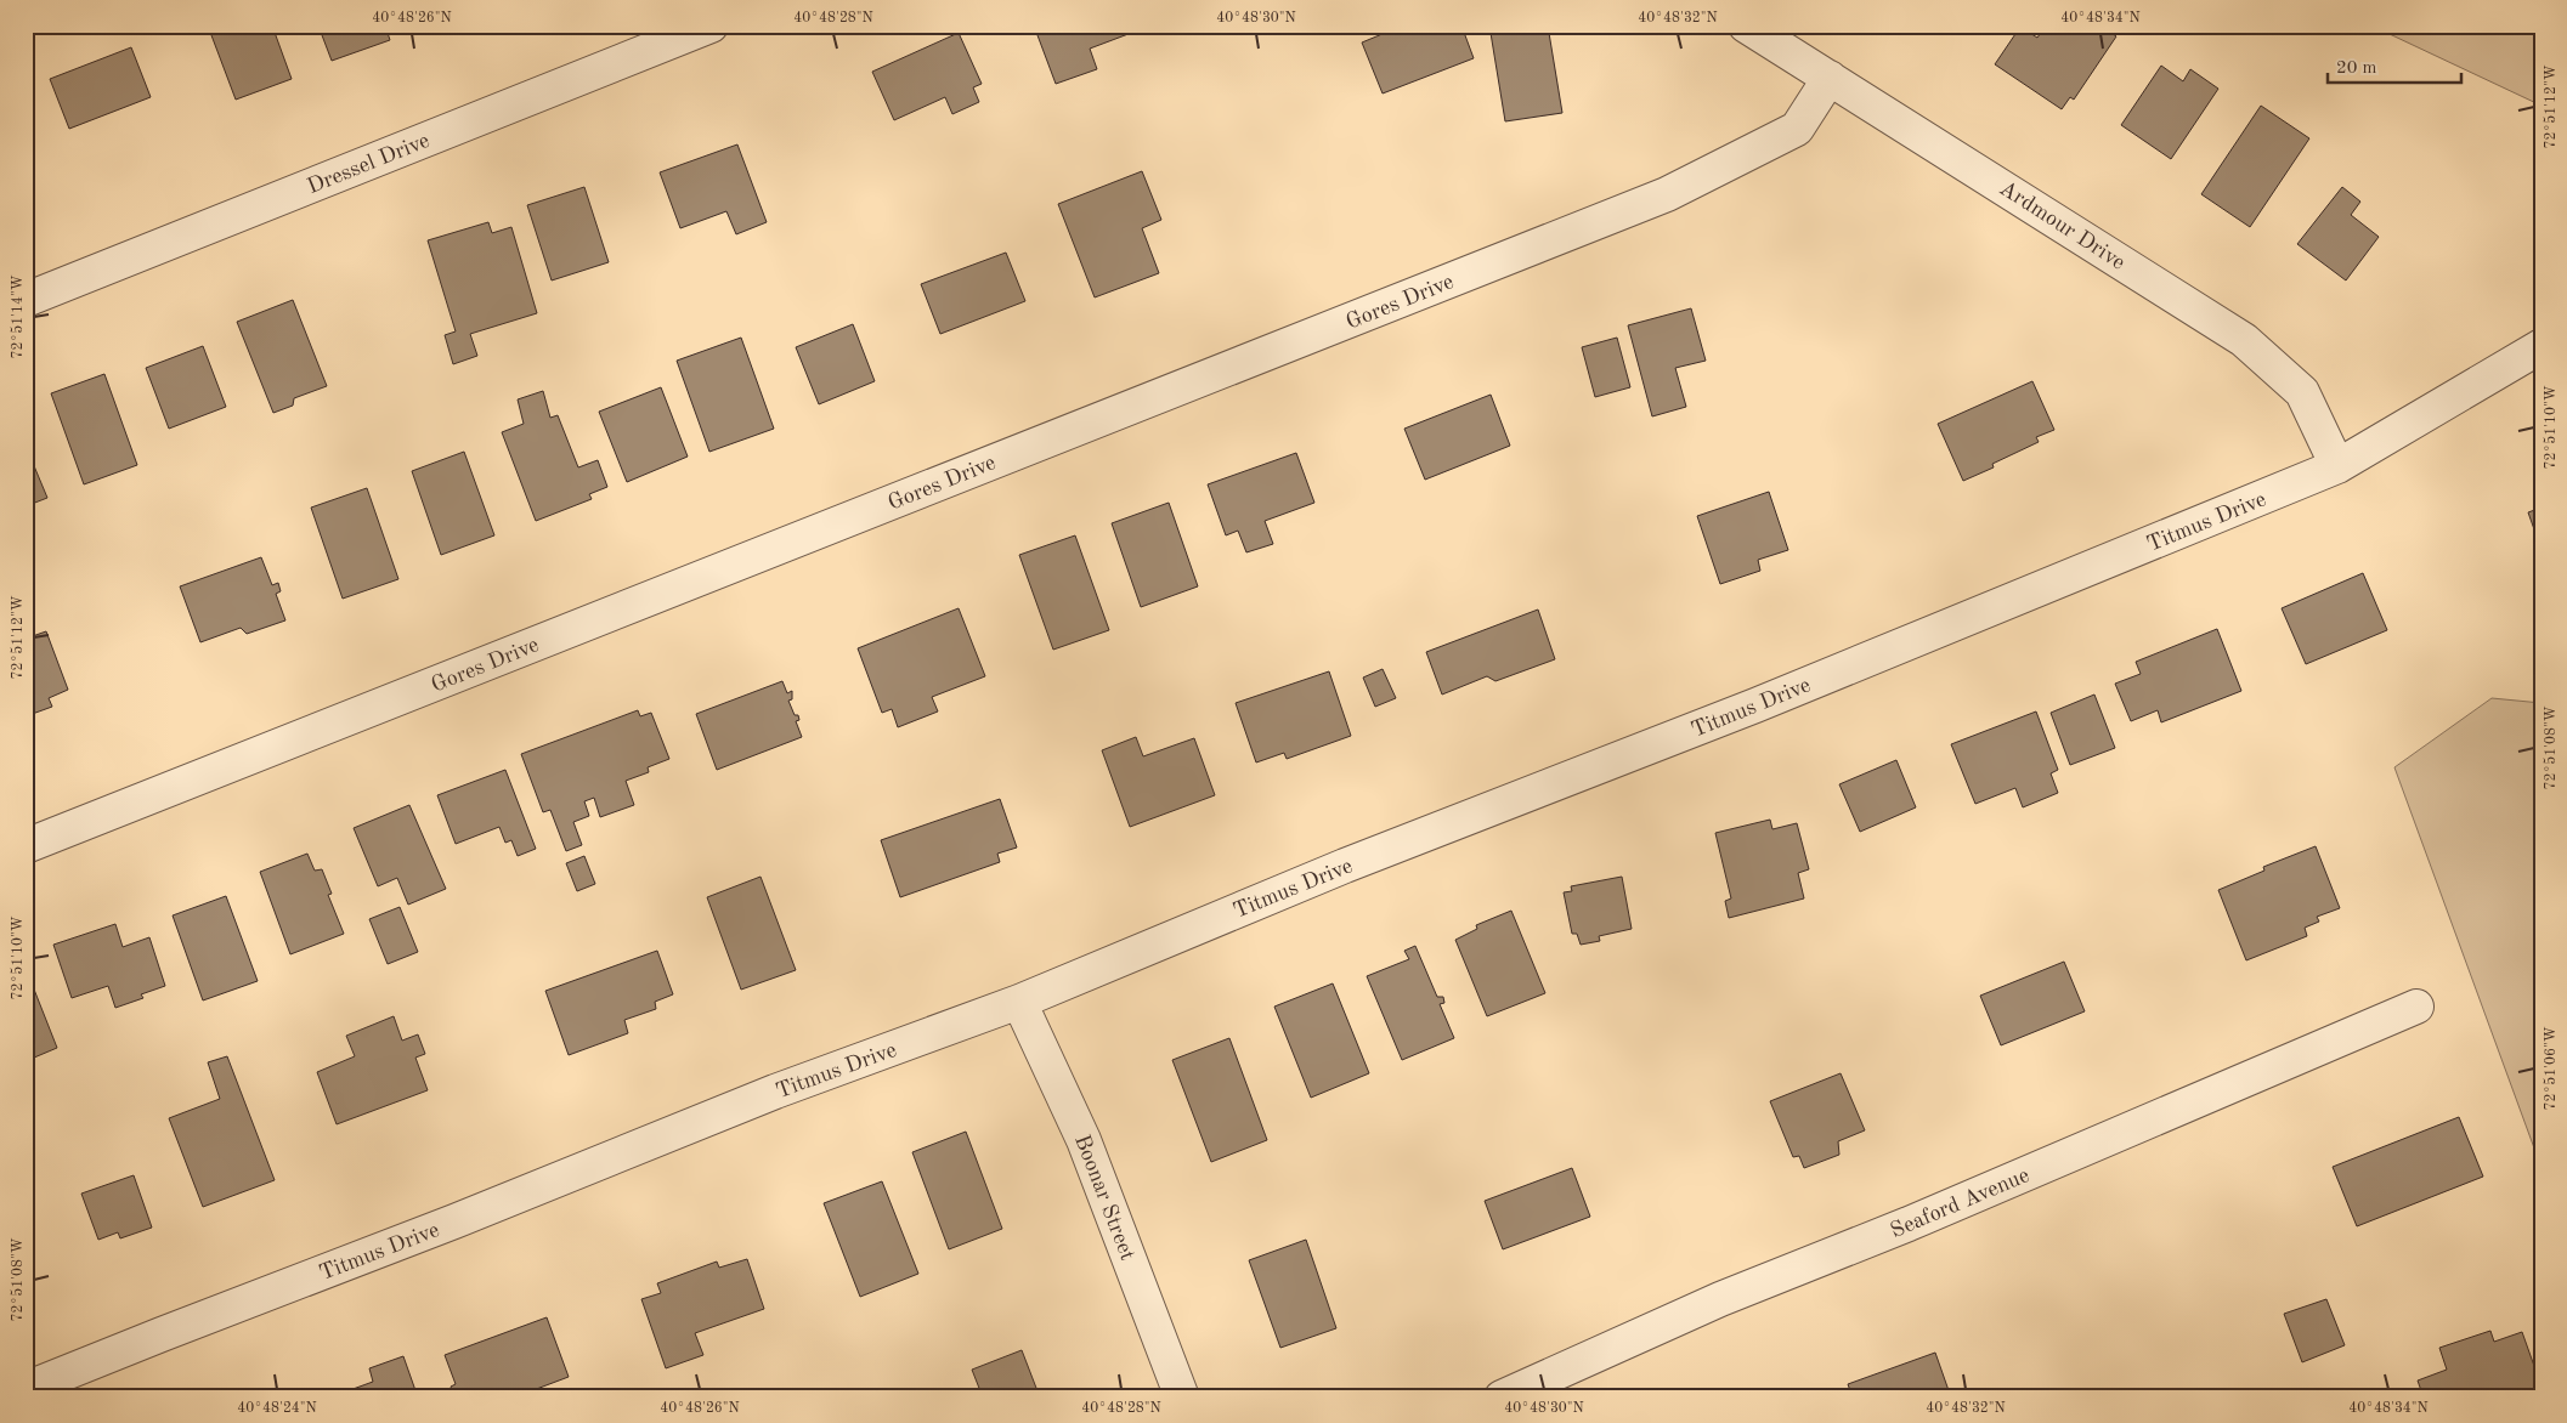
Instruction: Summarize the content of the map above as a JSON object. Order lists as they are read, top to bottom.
{
  "streets": {
    "street": [
      "Dressel Drive",
      "Ardmour Drive",
      "Gores Drive",
      "Titmus Drive",
      "Boonar Street",
      "Seaford Avenue"
    ]
  },
  "crossings": [
    ["Ardmour Drive", "Gores Drive"],
    ["Ardmour Drive", "Titmus Drive"],
    ["Titmus Drive", "Boonar Street"]
  ],
  "scale_bar": "20 m",
  "coordinates": [
    "40°48'26\"N",
    "40°48'28\"N",
    "40°48'30\"N",
    "40°48'32\"N",
    "40°48'34\"N",
    "72°51'12\"W",
    "72°51'14\"W",
    "72°51'10\"W",
    "72°51'08\"W",
    "72°51'06\"W",
    "40°48'24\"N"
  ]
}
